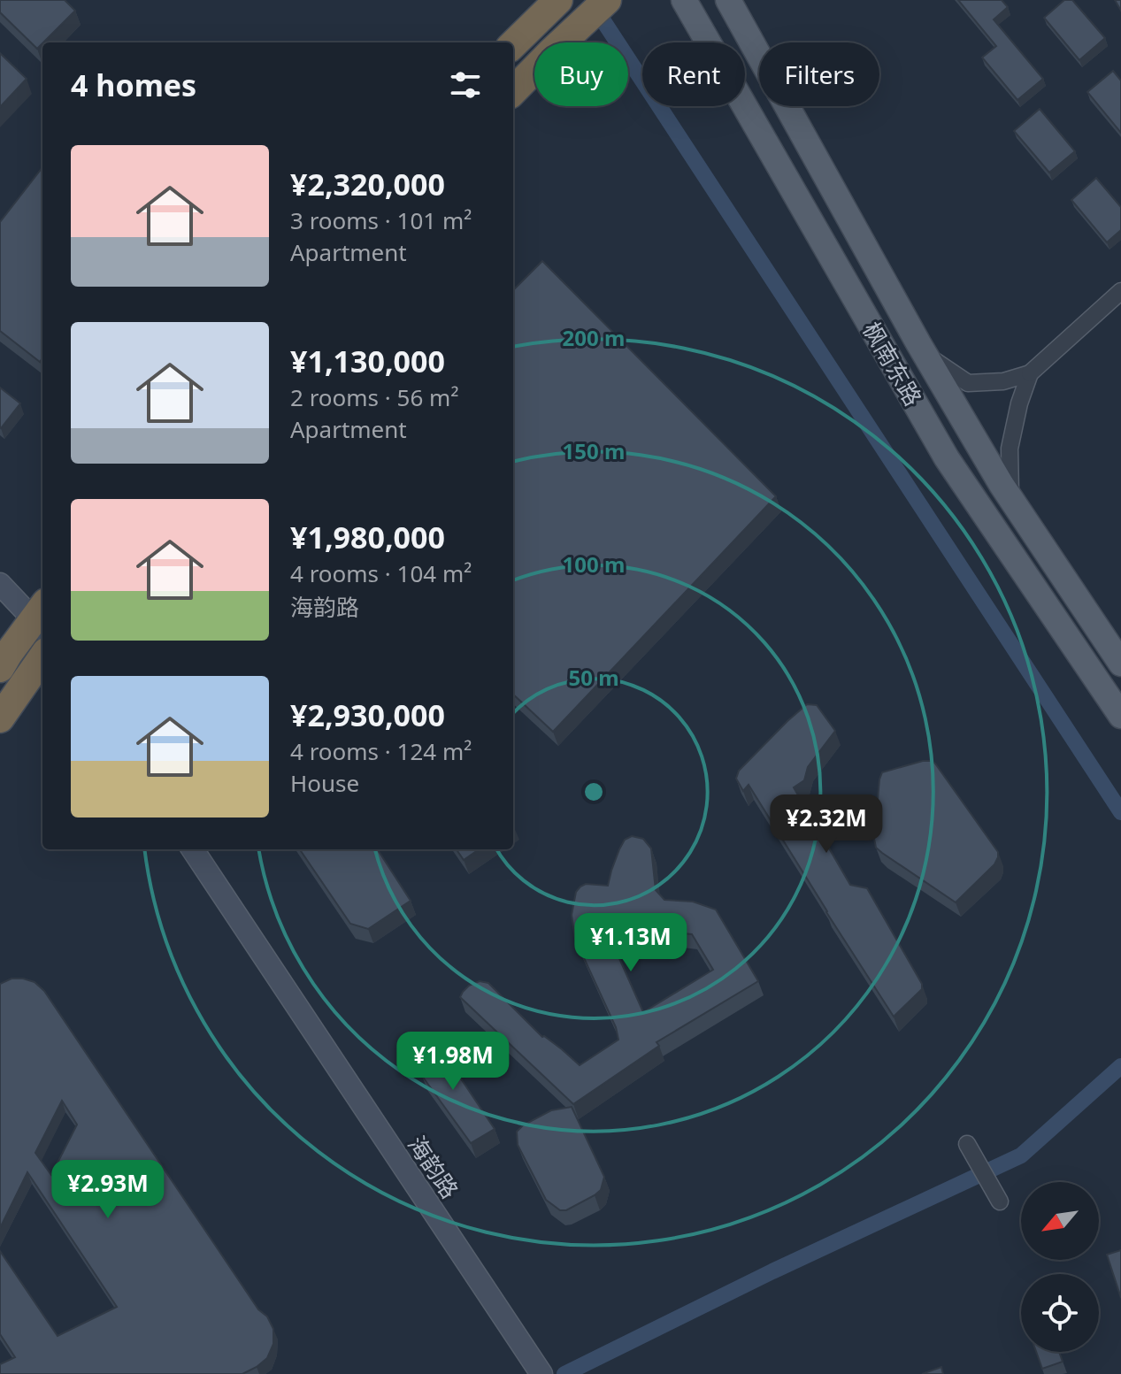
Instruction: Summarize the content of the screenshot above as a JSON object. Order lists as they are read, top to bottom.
{
  "streets": {
    "main road": ["枫南东路", "海韵路"]
  },
  "north": "bottom left",
  "page": {
    "chip": ["Buy", "Rent", "Filters"],
    "heading": "4 homes",
    "list": [
      {
        "name": "¥2,320,000",
        "note": "3 rooms · 101 m² · Apartment"
      },
      {
        "name": "¥1,130,000",
        "note": "2 rooms · 56 m² · Apartment"
      },
      {
        "name": "¥1,980,000",
        "note": "4 rooms · 104 m² · 海韵路"
      },
      {
        "name": "¥2,930,000",
        "note": "4 rooms · 124 m² · House"
      }
    ],
    "price": [
      "¥2.32M",
      "¥1.13M",
      "¥1.98M",
      "¥2.93M"
    ]
  },
  "rings": [
    "200 m",
    "150 m",
    "100 m",
    "50 m"
  ]
}
